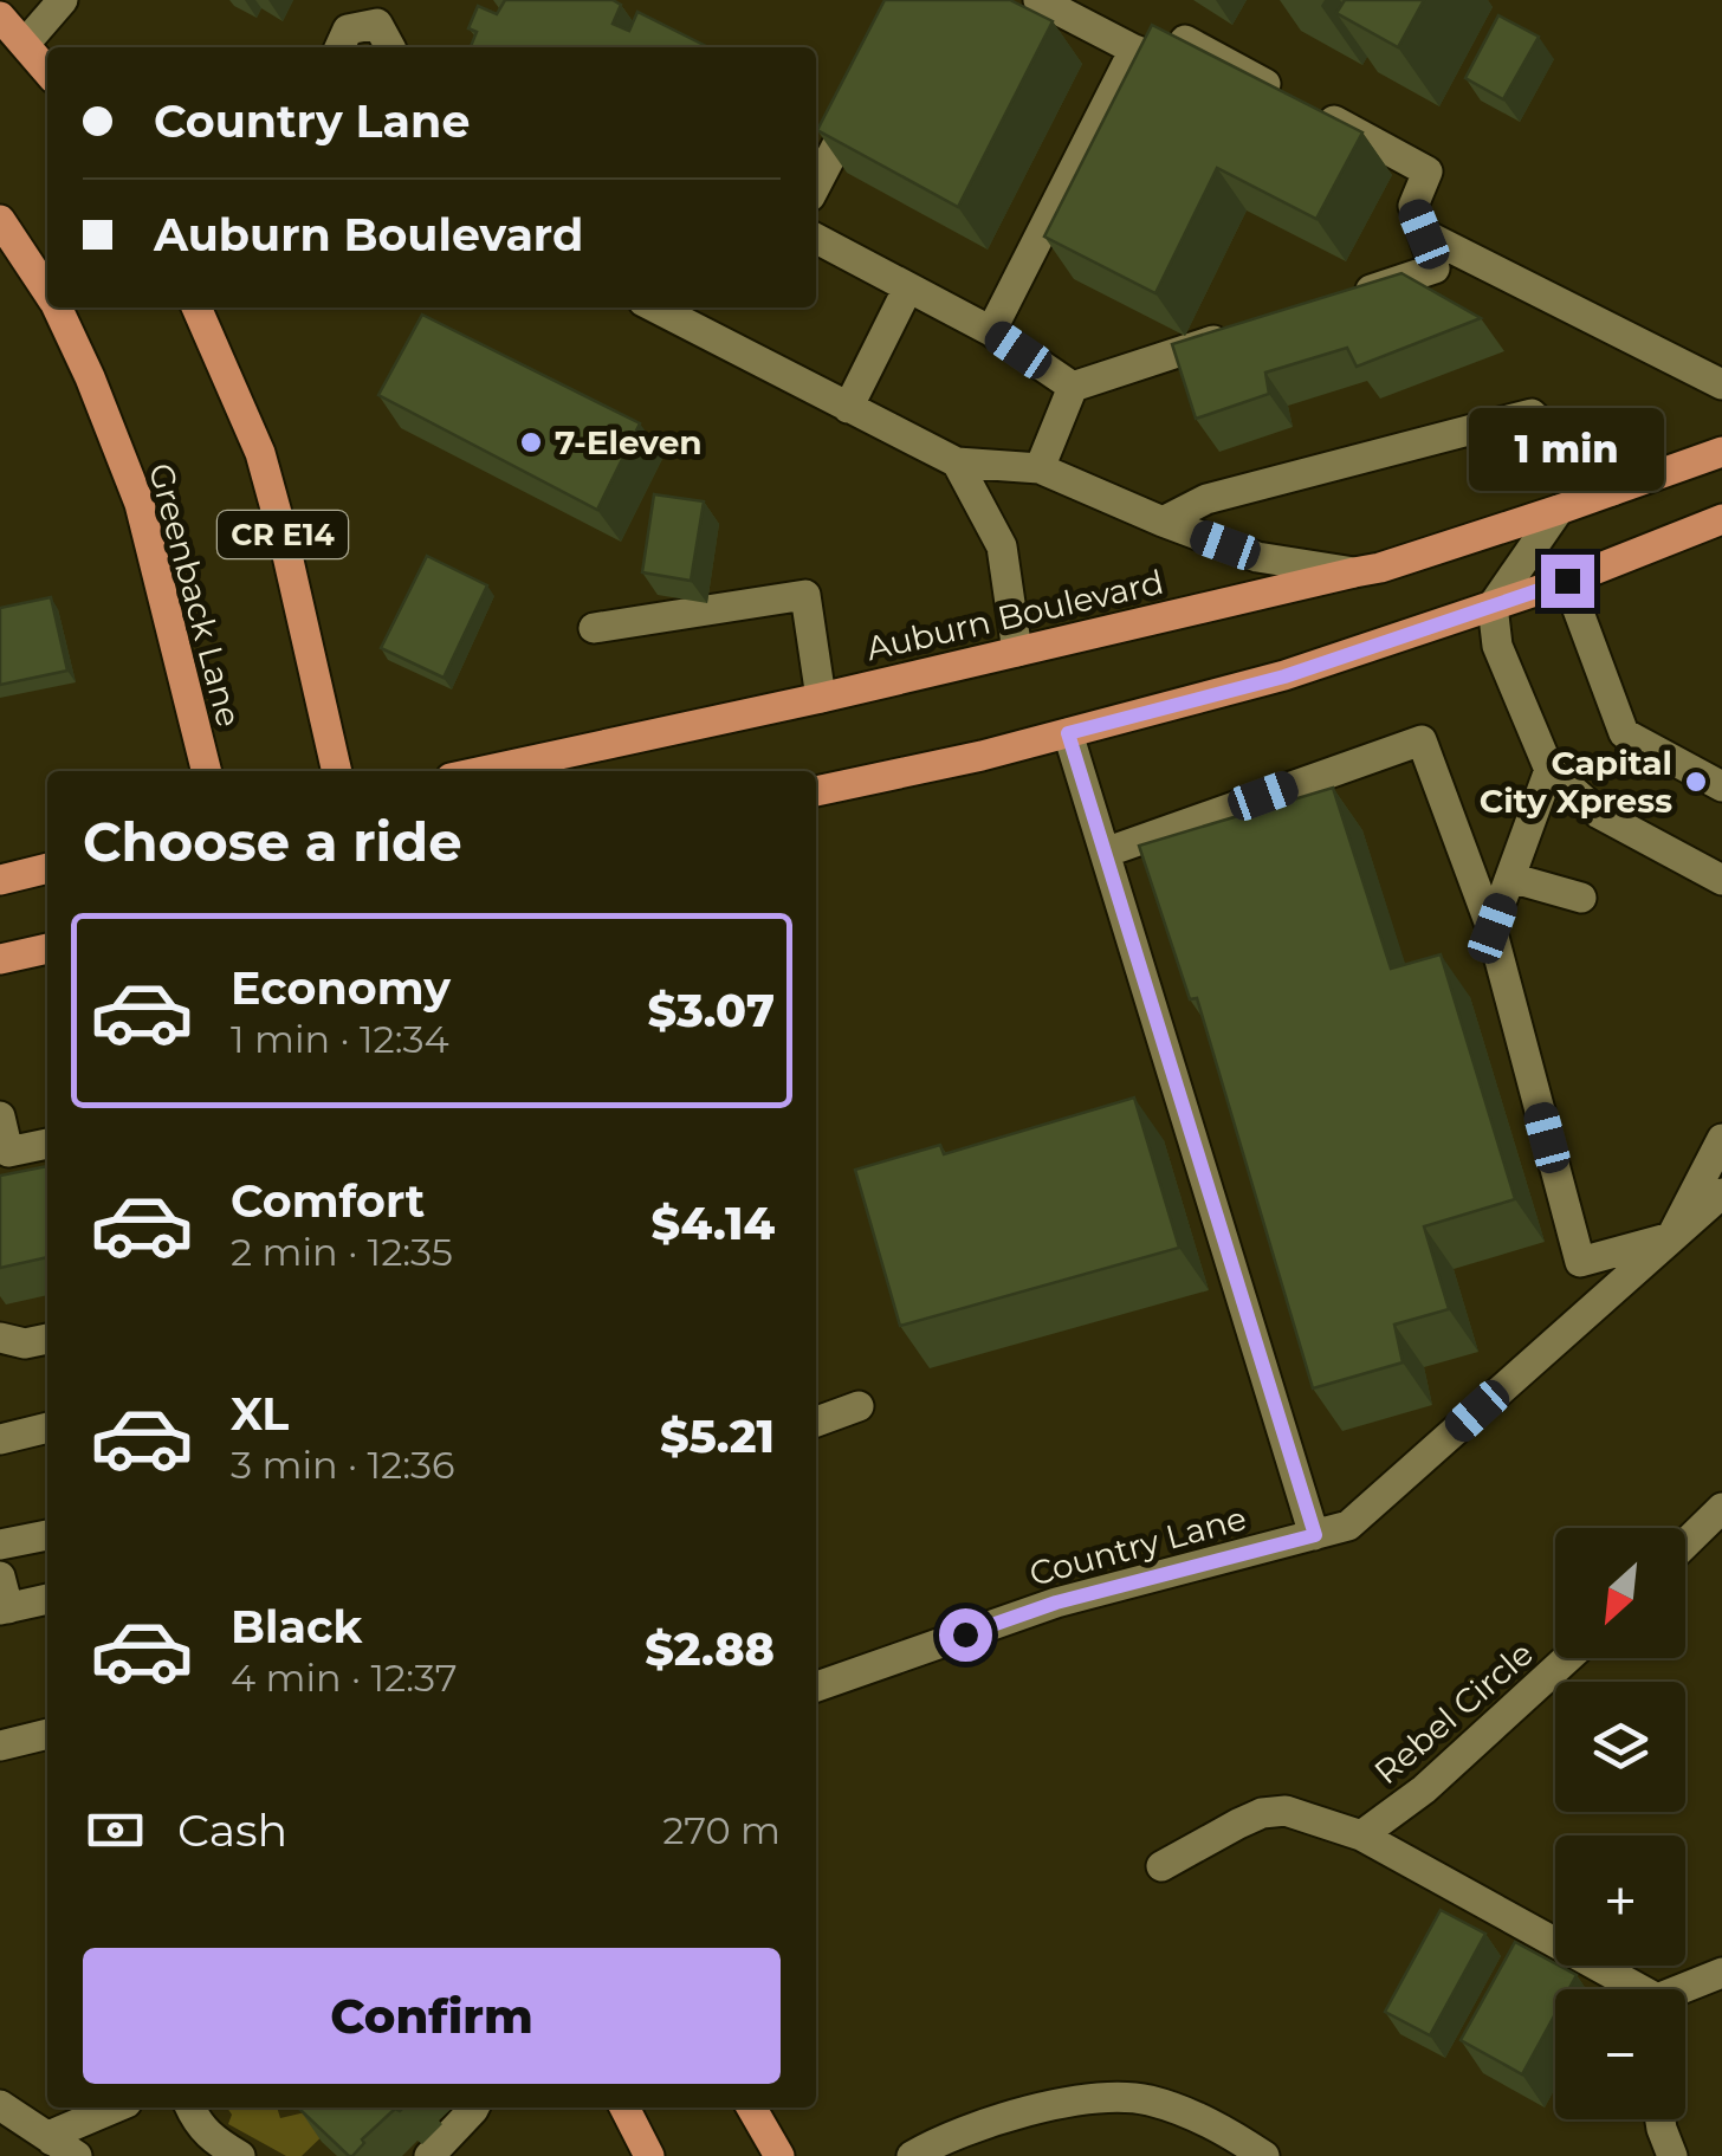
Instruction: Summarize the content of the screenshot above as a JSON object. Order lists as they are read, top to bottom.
{
  "streets": {
    "main road": ["CR E14", "Greenback Lane", "Auburn Boulevard"],
    "street": ["Country Lane", "Rebel Circle"]
  },
  "places": ["7-Eleven", "Capital City Xpress"],
  "north": "bottom left",
  "page": {
    "banner": ["Country Lane", "Auburn Boulevard"],
    "bubble": "1 min",
    "heading": "Choose a ride",
    "list": [
      {
        "name": "Economy",
        "note": "1 min · 12:34",
        "value": "$3.07"
      },
      {
        "name": "Comfort",
        "note": "2 min · 12:35",
        "value": "$4.14"
      },
      {
        "name": "XL",
        "note": "3 min · 12:36",
        "value": "$5.21"
      },
      {
        "name": "Black",
        "note": "4 min · 12:37",
        "value": "$2.88"
      }
    ],
    "map_buttons": ["+", "−"],
    "pay": ["Cash", "270 m"],
    "buttons": "Confirm"
  }
}
